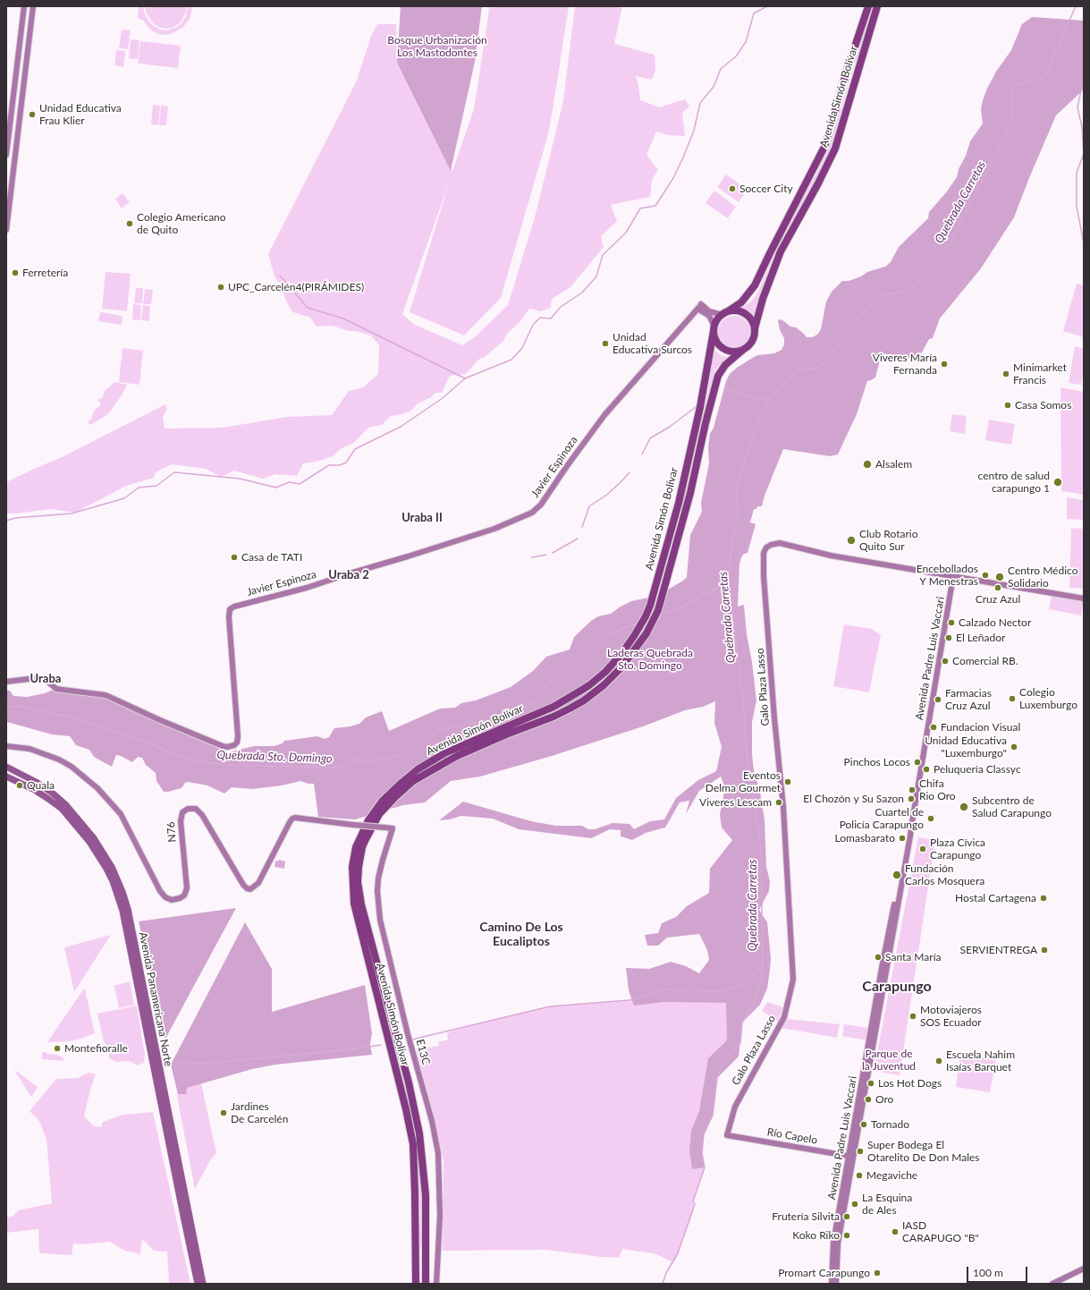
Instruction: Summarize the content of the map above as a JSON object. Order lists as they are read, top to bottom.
{
  "streets": {
    "highway": ["Avenida Simón Bolívar"],
    "main road": ["Avenida Panamericana Norte"],
    "street": [
      "Javier Espinoza",
      "Avenida Padre Luis Vaccari",
      "Galo Plaza Lasso",
      "N76",
      "E13C",
      "Río Capelo"
    ]
  },
  "crossings": [
    ["Avenida Padre Luis Vaccari", "Galo Plaza Lasso"],
    ["Avenida Padre Luis Vaccari", "Río Capelo"],
    ["Galo Plaza Lasso", "Río Capelo"],
    ["N76", "E13C"]
  ],
  "districts": [
    "Uraba II",
    "Uraba 2",
    "Uraba",
    "Camino De Los Eucaliptos",
    "Carapungo"
  ],
  "water": ["Quebrada Carretas", "Quebrada Sto. Domingo"],
  "parks": ["Bosque Urbanización Los Mastodontes", "Laderas Quebrada Sto. Domingo", "Parque de la Juventud"],
  "places": [
    "Unidad Educativa Frau Klier",
    "Soccer City",
    "Colegio Americano de Quito",
    "Ferretería",
    "UPC_Carcelén4(PIRÁMIDES)",
    "Unidad Educativa Surcos",
    "Viveres María Fernanda",
    "Minimarket Francis",
    "Casa Somos",
    "Alsalem",
    "centro de salud carapungo 1",
    "Club Rotario Quito Sur",
    "Casa de TATI",
    "Encebollados Y Menestras",
    "Centro Médico Solidario",
    "Cruz Azul",
    "Calzado Nector",
    "El Leñador",
    "Comercial RB.",
    "Colegio Luxemburgo",
    "Farmacias Cruz Azul",
    "Fundacion Visual",
    "Unidad Educativa \"Luxemburgo\"",
    "Pinchos Locos",
    "Peluquería Classyc",
    "Eventos Delma Gourmet",
    "Quala",
    "Chifa Rio Oro",
    "El Chozón y Su Sazon",
    "Viveres Lescam",
    "Subcentro de Salud Carapungo",
    "Cuartel de Policía Carapungo",
    "Lomasbarato",
    "Plaza Cívica Carapungo",
    "Fundación Carlos Mosquera",
    "Hostal Cartagena",
    "SERVIENTREGA",
    "Santa María",
    "Motoviajeros SOS Ecuador",
    "Montefioralle",
    "Escuela Nahim Isaías Barquet",
    "Los Hot Dogs",
    "Oro",
    "Jardines De Carcelén",
    "Tornado",
    "Super Bodega El Otarelito De Don Males",
    "Megaviche",
    "La Esquina de Ales",
    "Frutería Silvita",
    "IASD CARAPUGO \"B\"",
    "Koko Riko",
    "Promart Carapungo"
  ],
  "scale_bar": "100 m"
}
